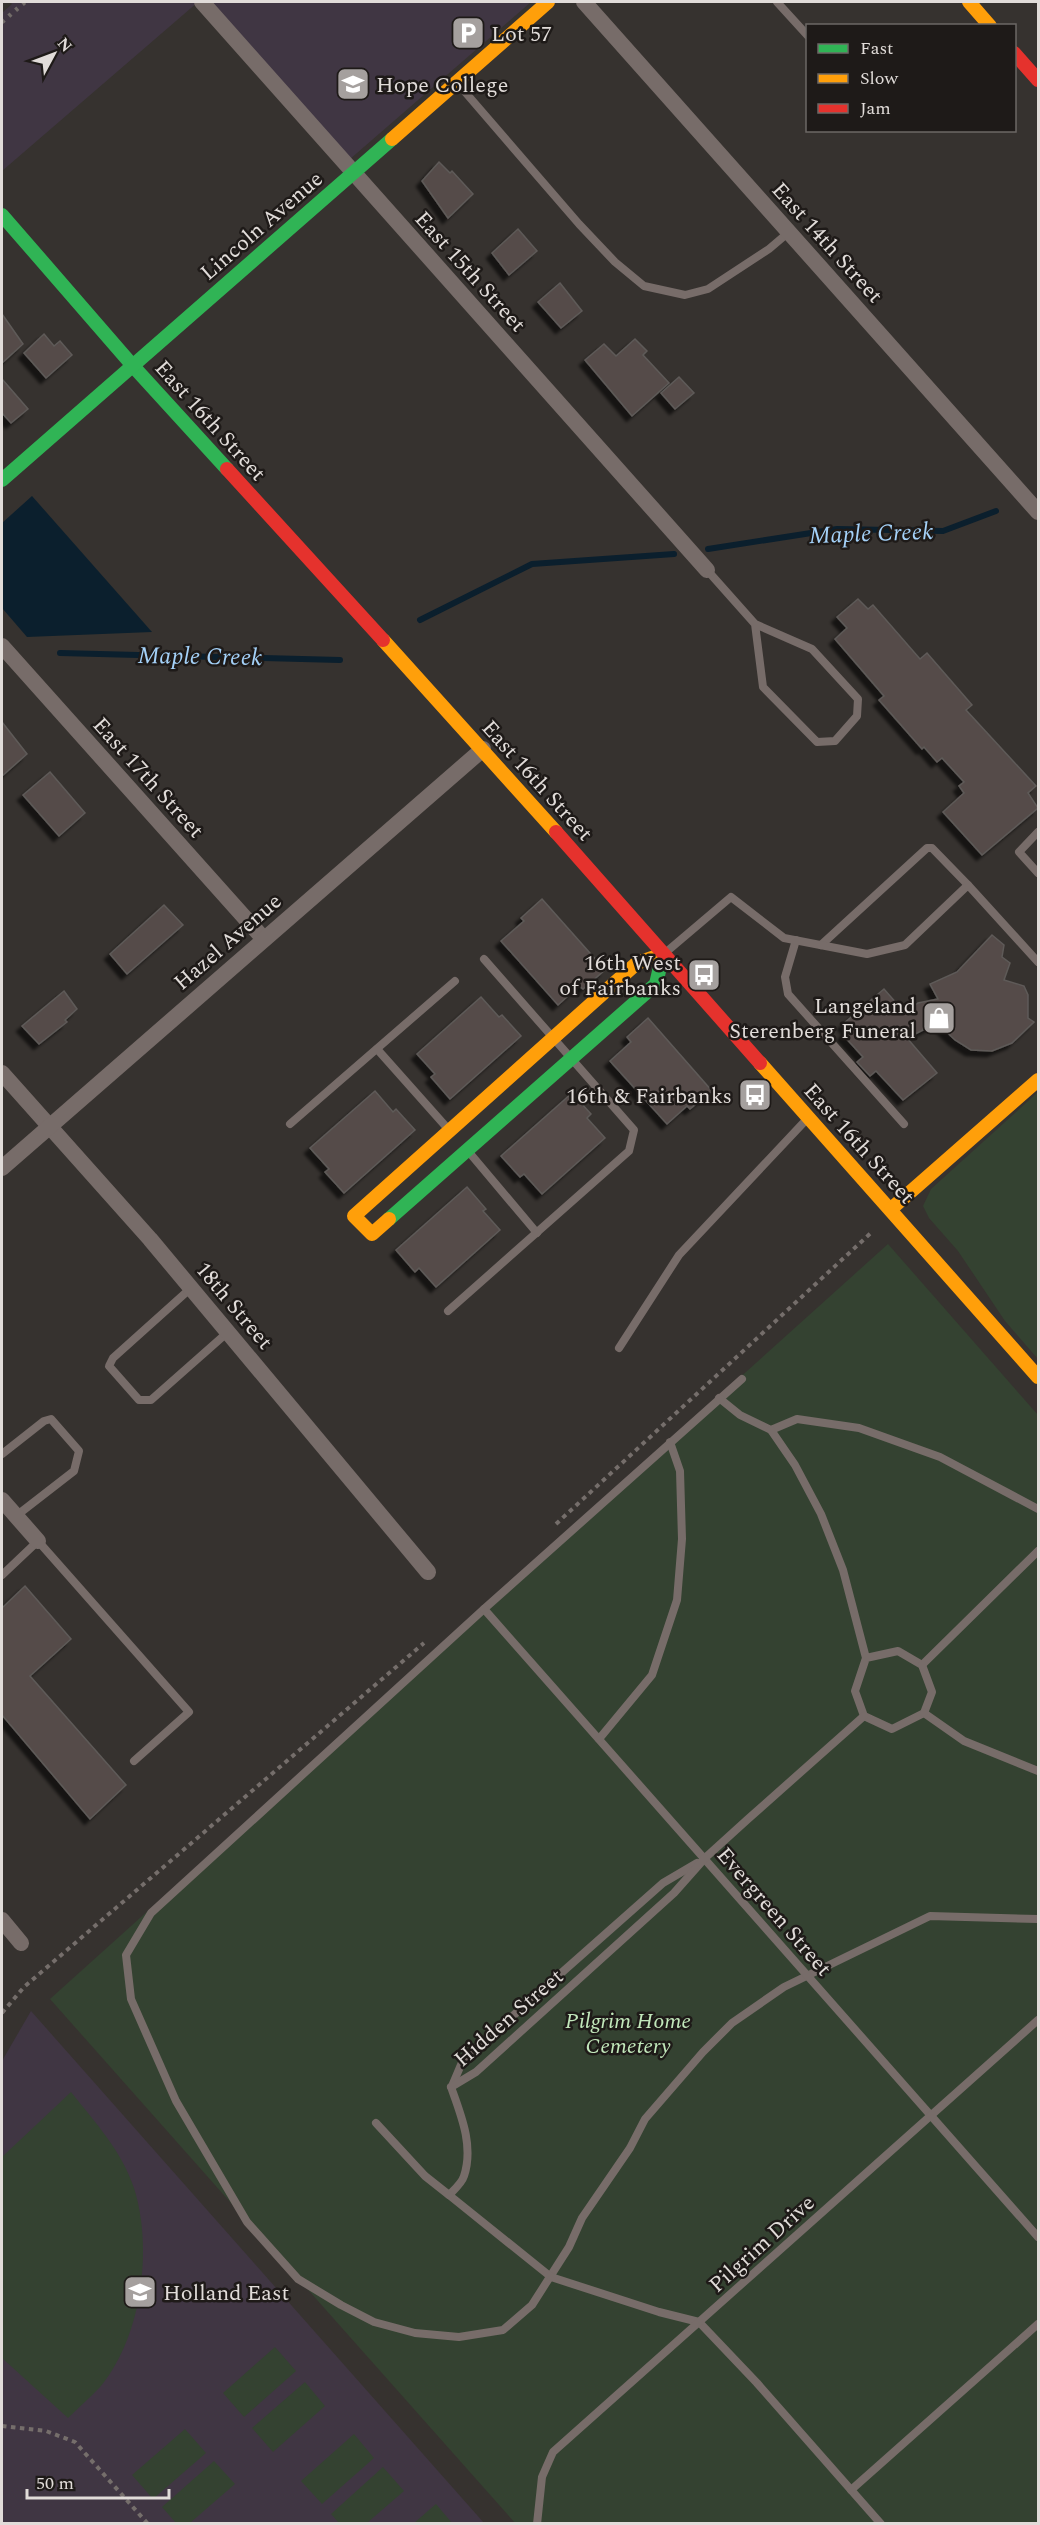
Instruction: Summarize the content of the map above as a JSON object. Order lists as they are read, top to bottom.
{
  "streets": {
    "street": [
      "Lincoln Avenue",
      "East 14th Street",
      "East 15th Street",
      "East 16th Street",
      "East 17th Street",
      "Hazel Avenue",
      "18th Street"
    ],
    "lane": ["Evergreen Street", "Hidden Street", "Pilgrim Drive"]
  },
  "crossings": [
    ["Lincoln Avenue", "East 15th Street"],
    ["Lincoln Avenue", "East 16th Street"],
    ["East 16th Street", "Hazel Avenue"],
    ["East 17th Street", "Hazel Avenue"],
    ["Hazel Avenue", "18th Street"],
    ["Evergreen Street", "Hidden Street"],
    ["Evergreen Street", "Pilgrim Drive"]
  ],
  "water": ["Maple Creek"],
  "parks": ["Pilgrim Home Cemetery"],
  "places": {
    "parking": ["Lot 57"],
    "school or university": ["Hope College", "Holland East"],
    "bus stop": ["16th West of Fairbanks", "16th & Fairbanks"],
    "shop": ["Langeland Sterenberg Funeral"]
  },
  "legend": ["Fast", "Slow", "Jam"],
  "scale_bar": "50 m",
  "north": "top right"
}
